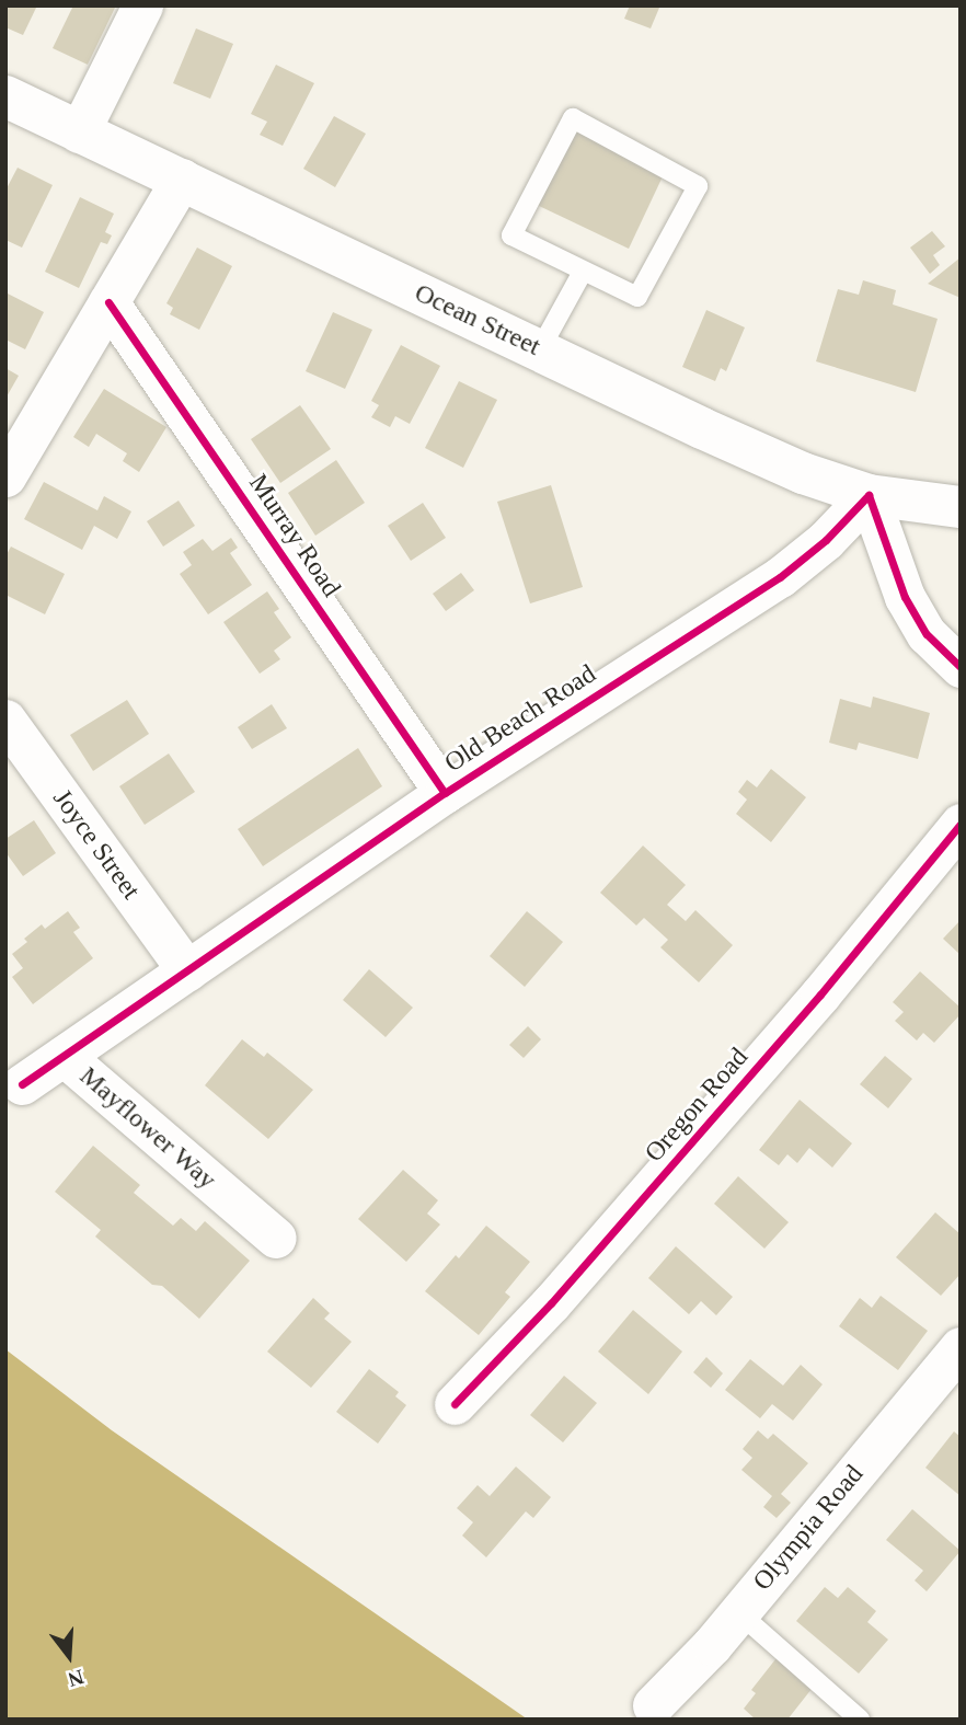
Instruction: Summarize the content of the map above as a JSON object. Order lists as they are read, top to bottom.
{
  "streets": {
    "main road": ["Ocean Street"],
    "street": [
      "Murray Road",
      "Old Beach Road",
      "Joyce Street",
      "Oregon Road",
      "Mayflower Way",
      "Olympia Road"
    ]
  },
  "crossings": [
    ["Ocean Street", "Old Beach Road"],
    ["Murray Road", "Old Beach Road"],
    ["Old Beach Road", "Joyce Street"],
    ["Old Beach Road", "Mayflower Way"],
    ["Joyce Street", "Mayflower Way"]
  ],
  "north": "bottom"
}
